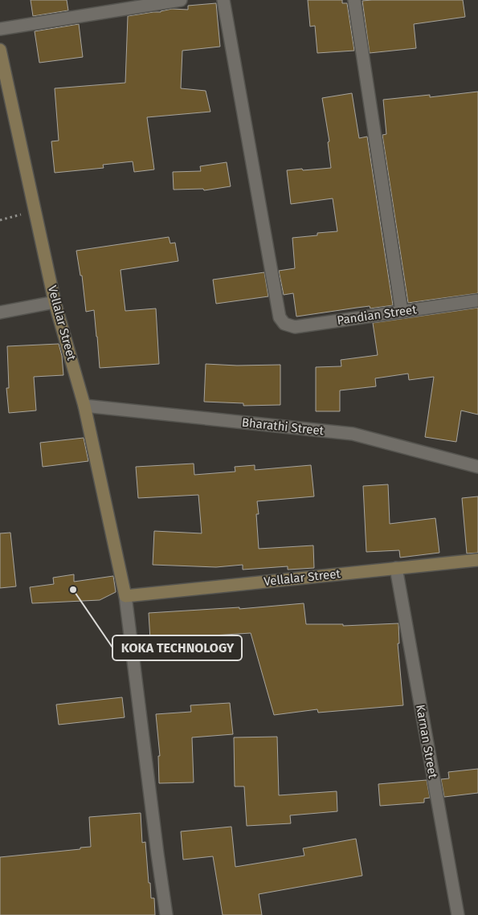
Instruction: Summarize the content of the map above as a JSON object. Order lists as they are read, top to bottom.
{
  "streets": {
    "street": [
      "Pandian Street",
      "Vellalar Street",
      "Bharathi Street",
      "Karnan Street"
    ]
  },
  "crossings": [
    ["Vellalar Street", "Bharathi Street"],
    ["Vellalar Street", "Karnan Street"]
  ],
  "places": ["KOKA TECHNOLOGY"]
}
